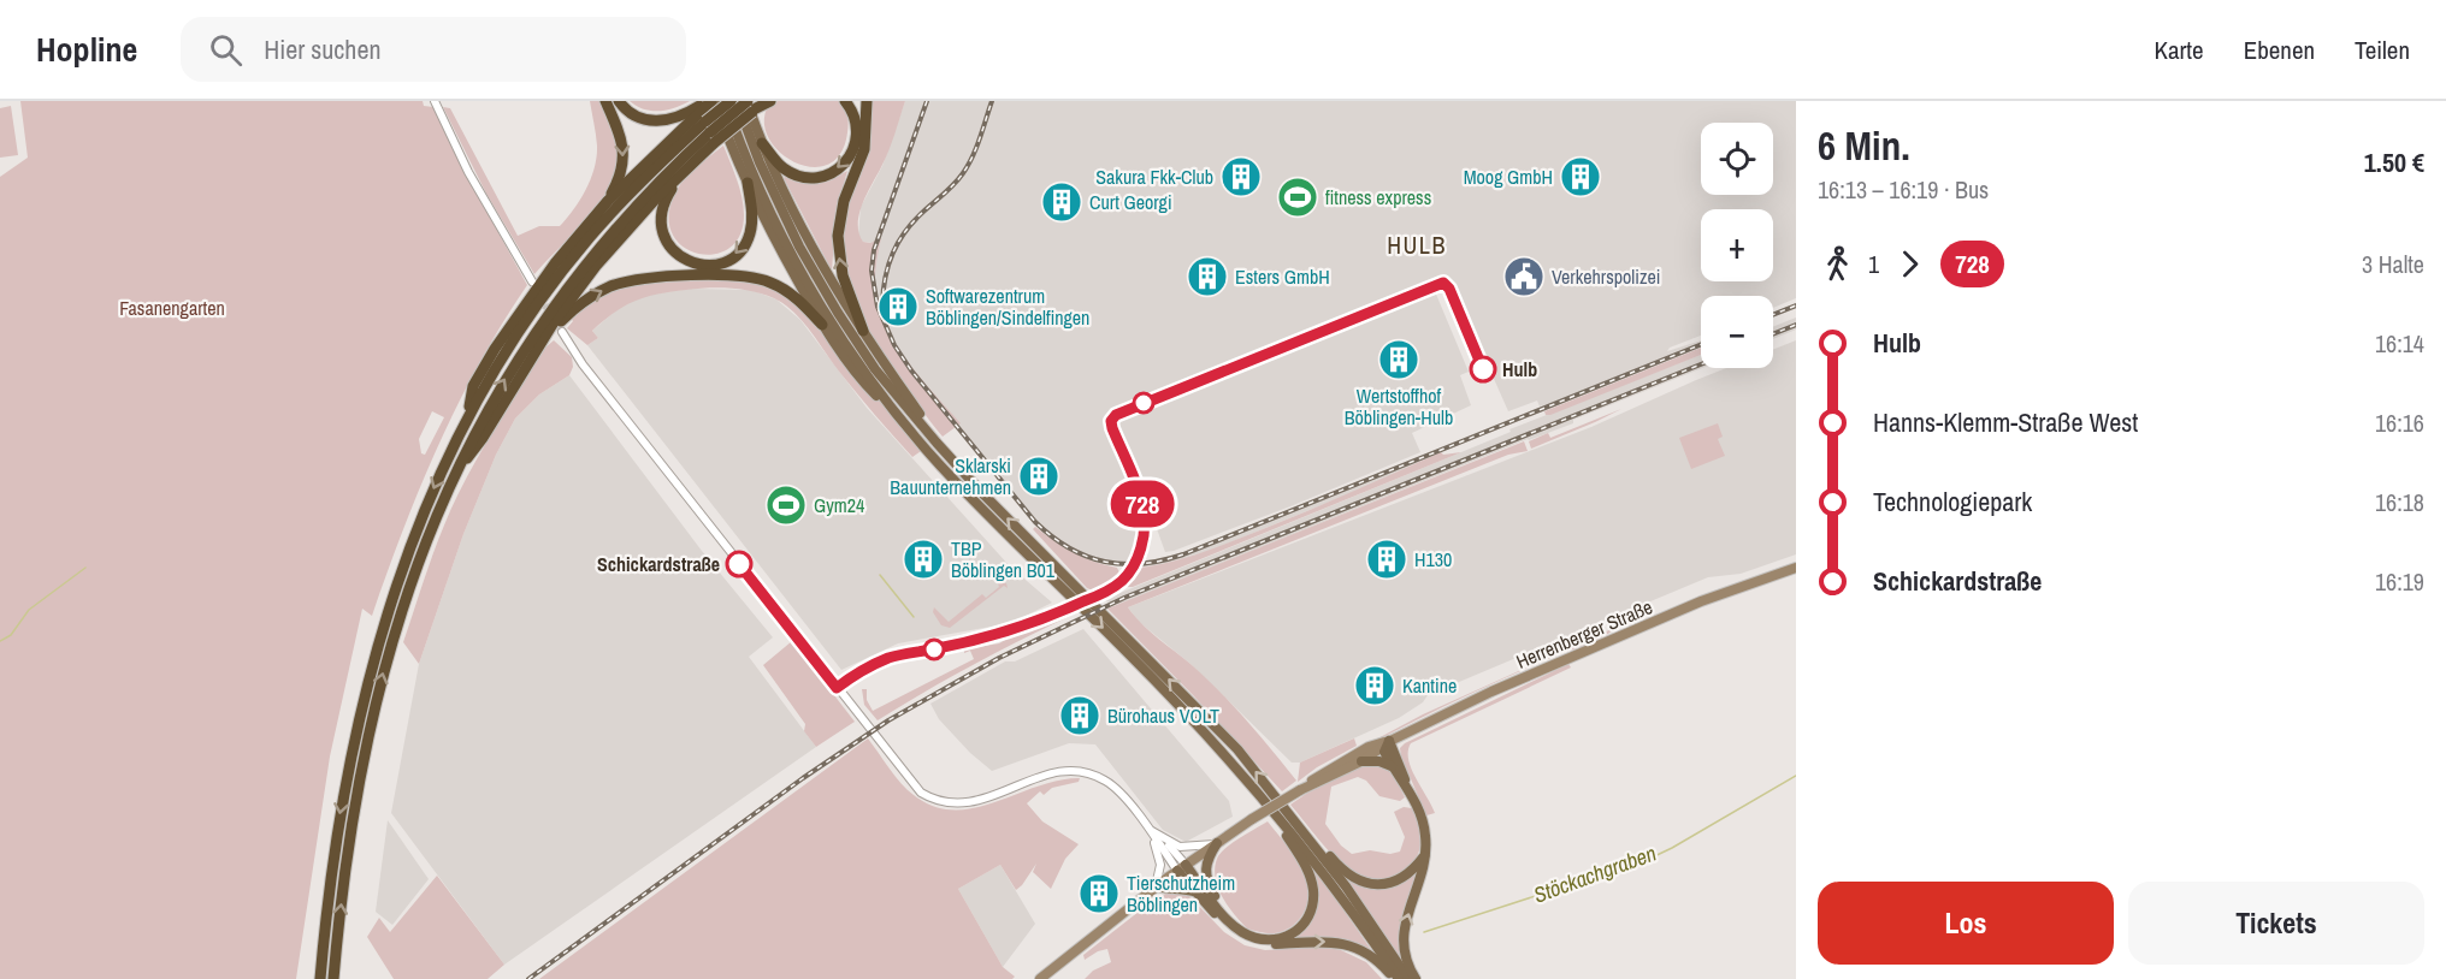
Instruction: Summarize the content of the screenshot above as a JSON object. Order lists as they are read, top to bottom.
{
  "streets": {
    "main road": ["Herrenberger Straße"]
  },
  "districts": ["HULB"],
  "water": ["Stöckachgraben"],
  "parks": ["Fasanengarten"],
  "places": {
    "building": [
      "Sakura Fkk-Club",
      "Moog GmbH",
      "Curt Georgi",
      "Esters GmbH",
      "Softwarezentrum Böblingen/Sindelfingen",
      "Wertstoffhof Böblingen-Hulb",
      "Sklarski Bauunternehmen",
      "TBP Böblingen B01",
      "H130",
      "Kantine",
      "Bürohaus VOLT",
      "Tierschutzheim Böblingen"
    ],
    "sports": ["fitness express", "Gym24"],
    "public building": ["Verkehrspolizei"],
    "other": ["Hulb", "Schickardstraße"]
  },
  "lines": ["bus line 728"],
  "page": {
    "header": "Hopline",
    "search": "Hier suchen",
    "nav": ["Karte", "Ebenen", "Teilen"],
    "on_map": "728",
    "heading": ["6 Min.", "16:13 – 16:19 · Bus", "1.50 €"],
    "map_buttons": ["+", "−"],
    "legs": ["1", "728", "3 Halte"],
    "list": [
      {
        "name": "Hulb",
        "value": "16:14"
      },
      {
        "name": "Hanns-Klemm-Straße West",
        "value": "16:16"
      },
      {
        "name": "Technologiepark",
        "value": "16:18"
      },
      {
        "name": "Schickardstraße",
        "value": "16:19"
      }
    ],
    "buttons": ["Los", "Tickets"]
  }
}
